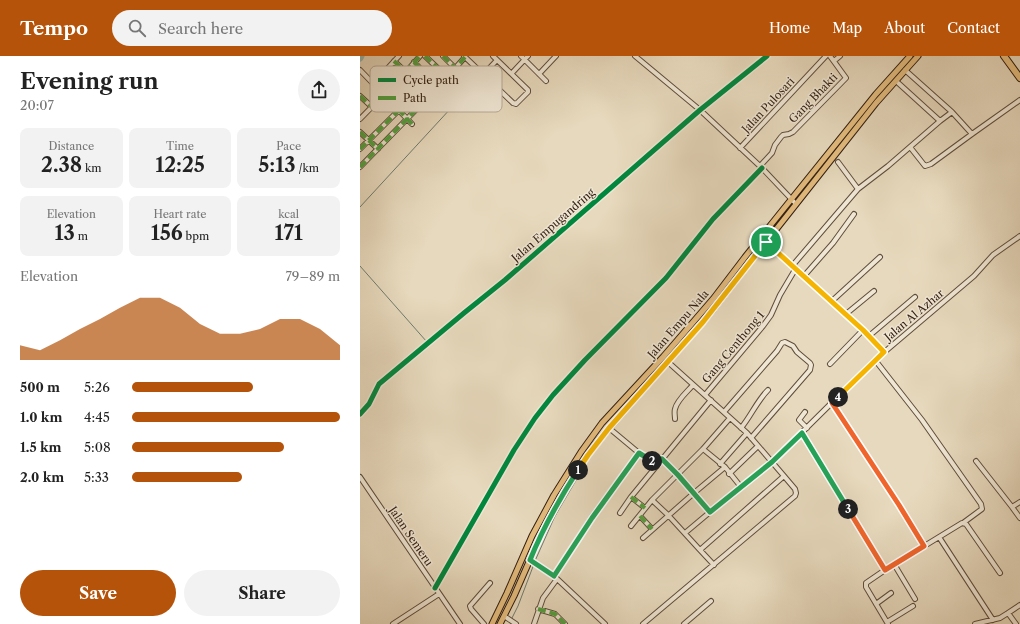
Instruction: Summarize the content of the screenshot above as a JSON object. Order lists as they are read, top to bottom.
{
  "streets": {
    "main road": ["Jalan Empu Nala"],
    "street": [
      "Gang Bhakti",
      "Jalan Pulosari",
      "Jalan Empugandring",
      "Jalan Al Azhar",
      "Gang Centhong 1",
      "Jalan Semeru"
    ]
  },
  "legend": ["Cycle path", "Path"],
  "page": {
    "header": "Tempo",
    "search": "Search here",
    "nav": [
      "Home",
      "Map",
      "About",
      "Contact"
    ],
    "heading": ["Evening run", "20:07"],
    "stats": [
      ["Distance", "2.38 km"],
      ["Time", "12:25"],
      ["Pace", "5:13 /km"],
      ["Elevation", "13 m"],
      ["Heart rate", "156 bpm"],
      ["kcal", "171"]
    ],
    "chart": ["Elevation", "79–89 m"],
    "list": [
      {
        "name": "500 m",
        "note": "5:26"
      },
      {
        "name": "1.0 km",
        "note": "4:45"
      },
      {
        "name": "1.5 km",
        "note": "5:08"
      },
      {
        "name": "2.0 km",
        "note": "5:33"
      }
    ],
    "pins": [
      "4",
      "2",
      "1",
      "3"
    ],
    "buttons": ["Save", "Share"]
  }
}
